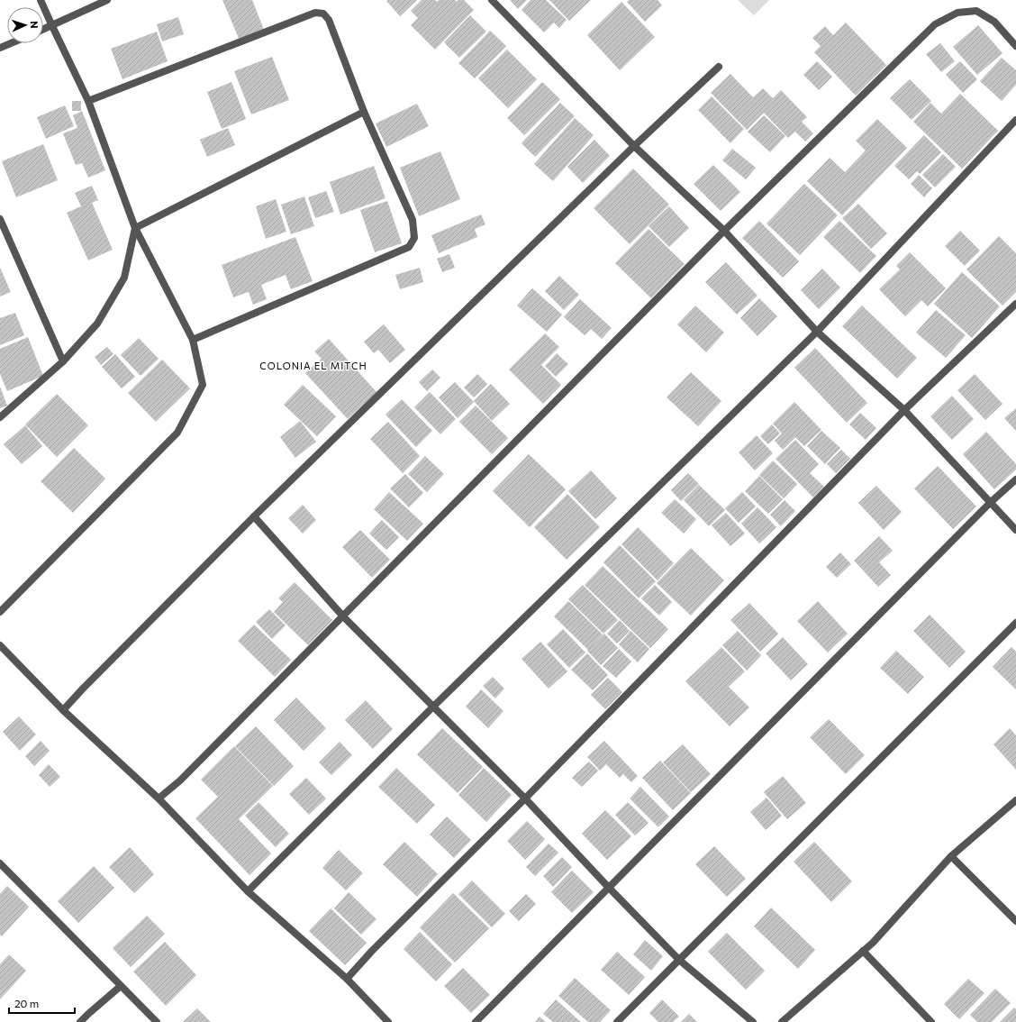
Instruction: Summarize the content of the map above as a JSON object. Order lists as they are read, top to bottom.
{
  "districts": ["COLONIA EL MITCH"],
  "scale_bar": "20 m",
  "north": "right"
}
